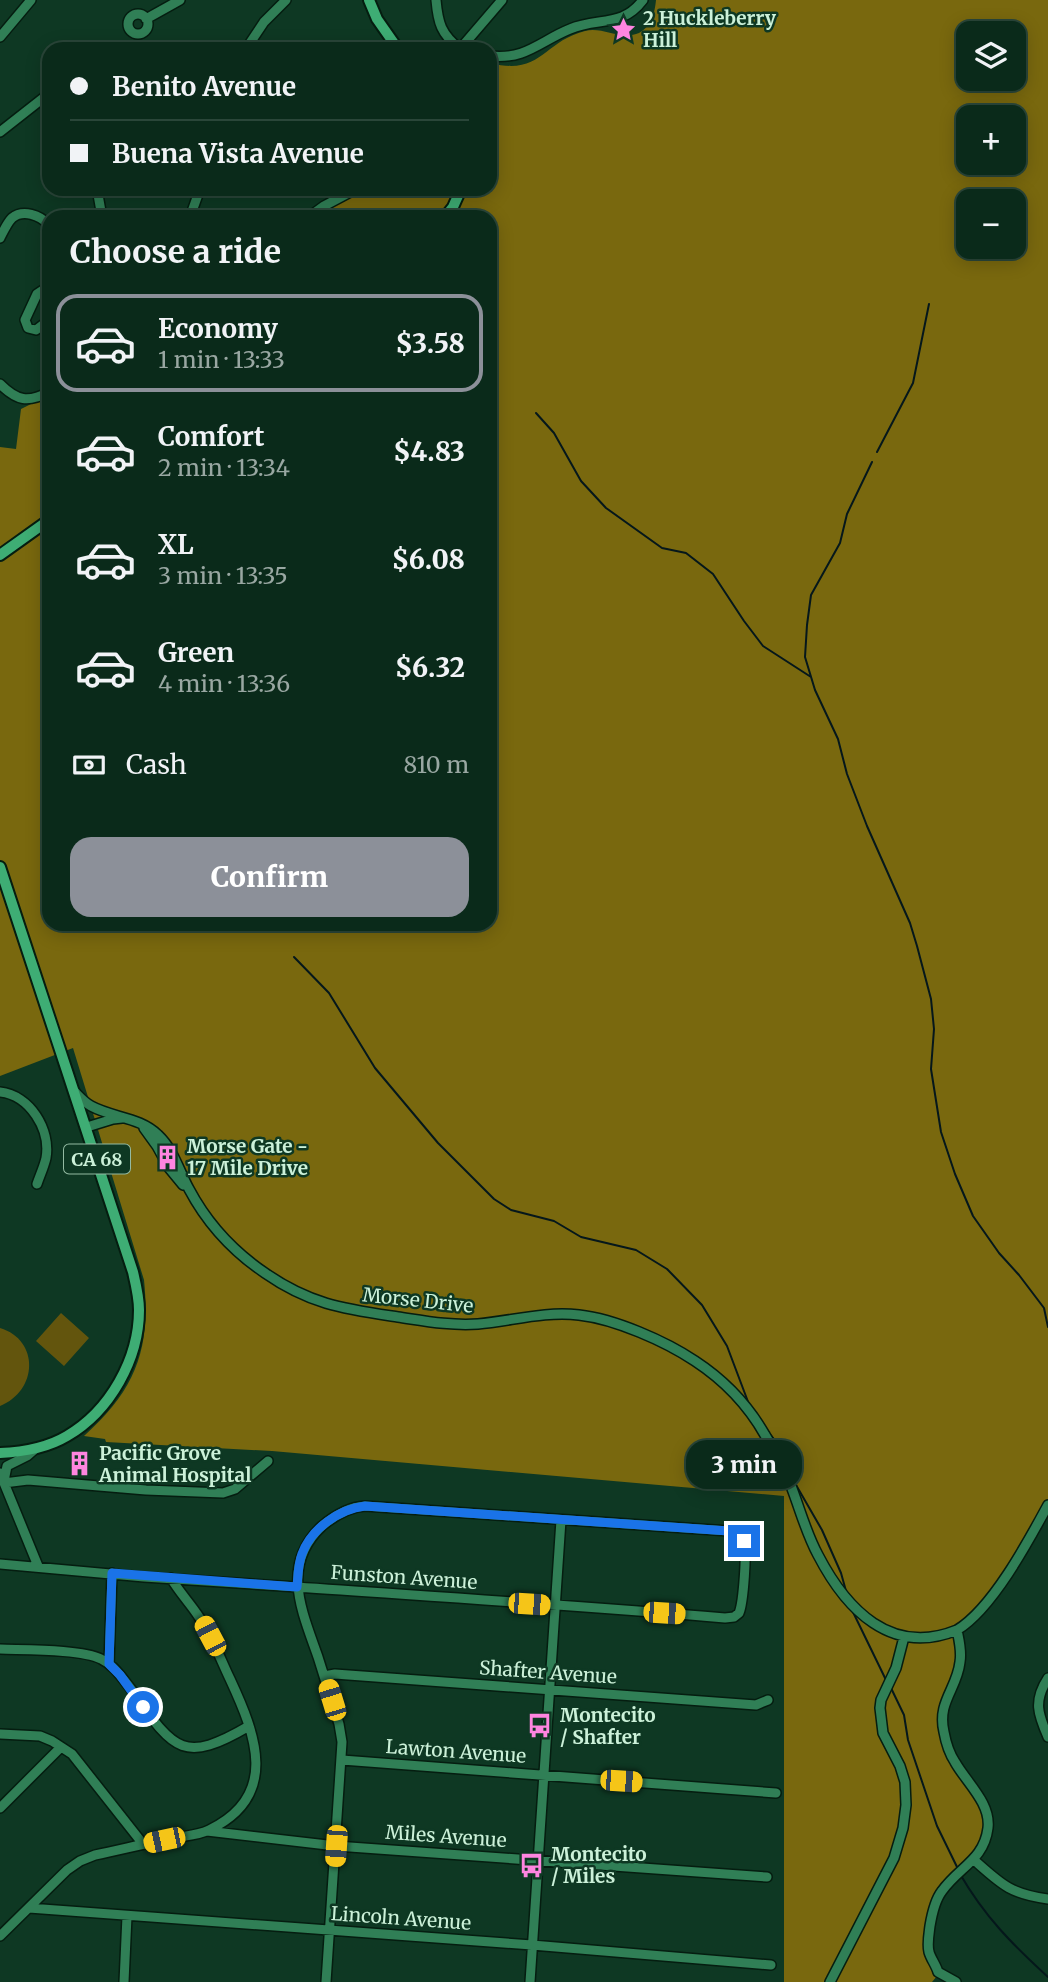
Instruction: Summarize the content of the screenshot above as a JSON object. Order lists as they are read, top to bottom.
{
  "streets": {
    "main road": ["CA 68"],
    "street": [
      "Morse Drive",
      "Funston Avenue",
      "Shafter Avenue",
      "Lawton Avenue",
      "Miles Avenue",
      "Lincoln Avenue"
    ]
  },
  "crossings": [
    ["CA 68", "Morse Drive"]
  ],
  "places": {
    "place": ["2 Huckleberry Hill"],
    "building": ["Morse Gate - 17 Mile Drive", "Pacific Grove Animal Hospital"],
    "bus stop": ["Montecito / Shafter", "Montecito / Miles"]
  },
  "page": {
    "map_buttons": ["+", "−"],
    "banner": ["Benito Avenue", "Buena Vista Avenue"],
    "heading": "Choose a ride",
    "list": [
      {
        "name": "Economy",
        "note": "1 min · 13:33",
        "value": "$3.58"
      },
      {
        "name": "Comfort",
        "note": "2 min · 13:34",
        "value": "$4.83"
      },
      {
        "name": "XL",
        "note": "3 min · 13:35",
        "value": "$6.08"
      },
      {
        "name": "Green",
        "note": "4 min · 13:36",
        "value": "$6.32"
      }
    ],
    "pay": ["Cash", "810 m"],
    "buttons": "Confirm",
    "bubble": "3 min"
  }
}
